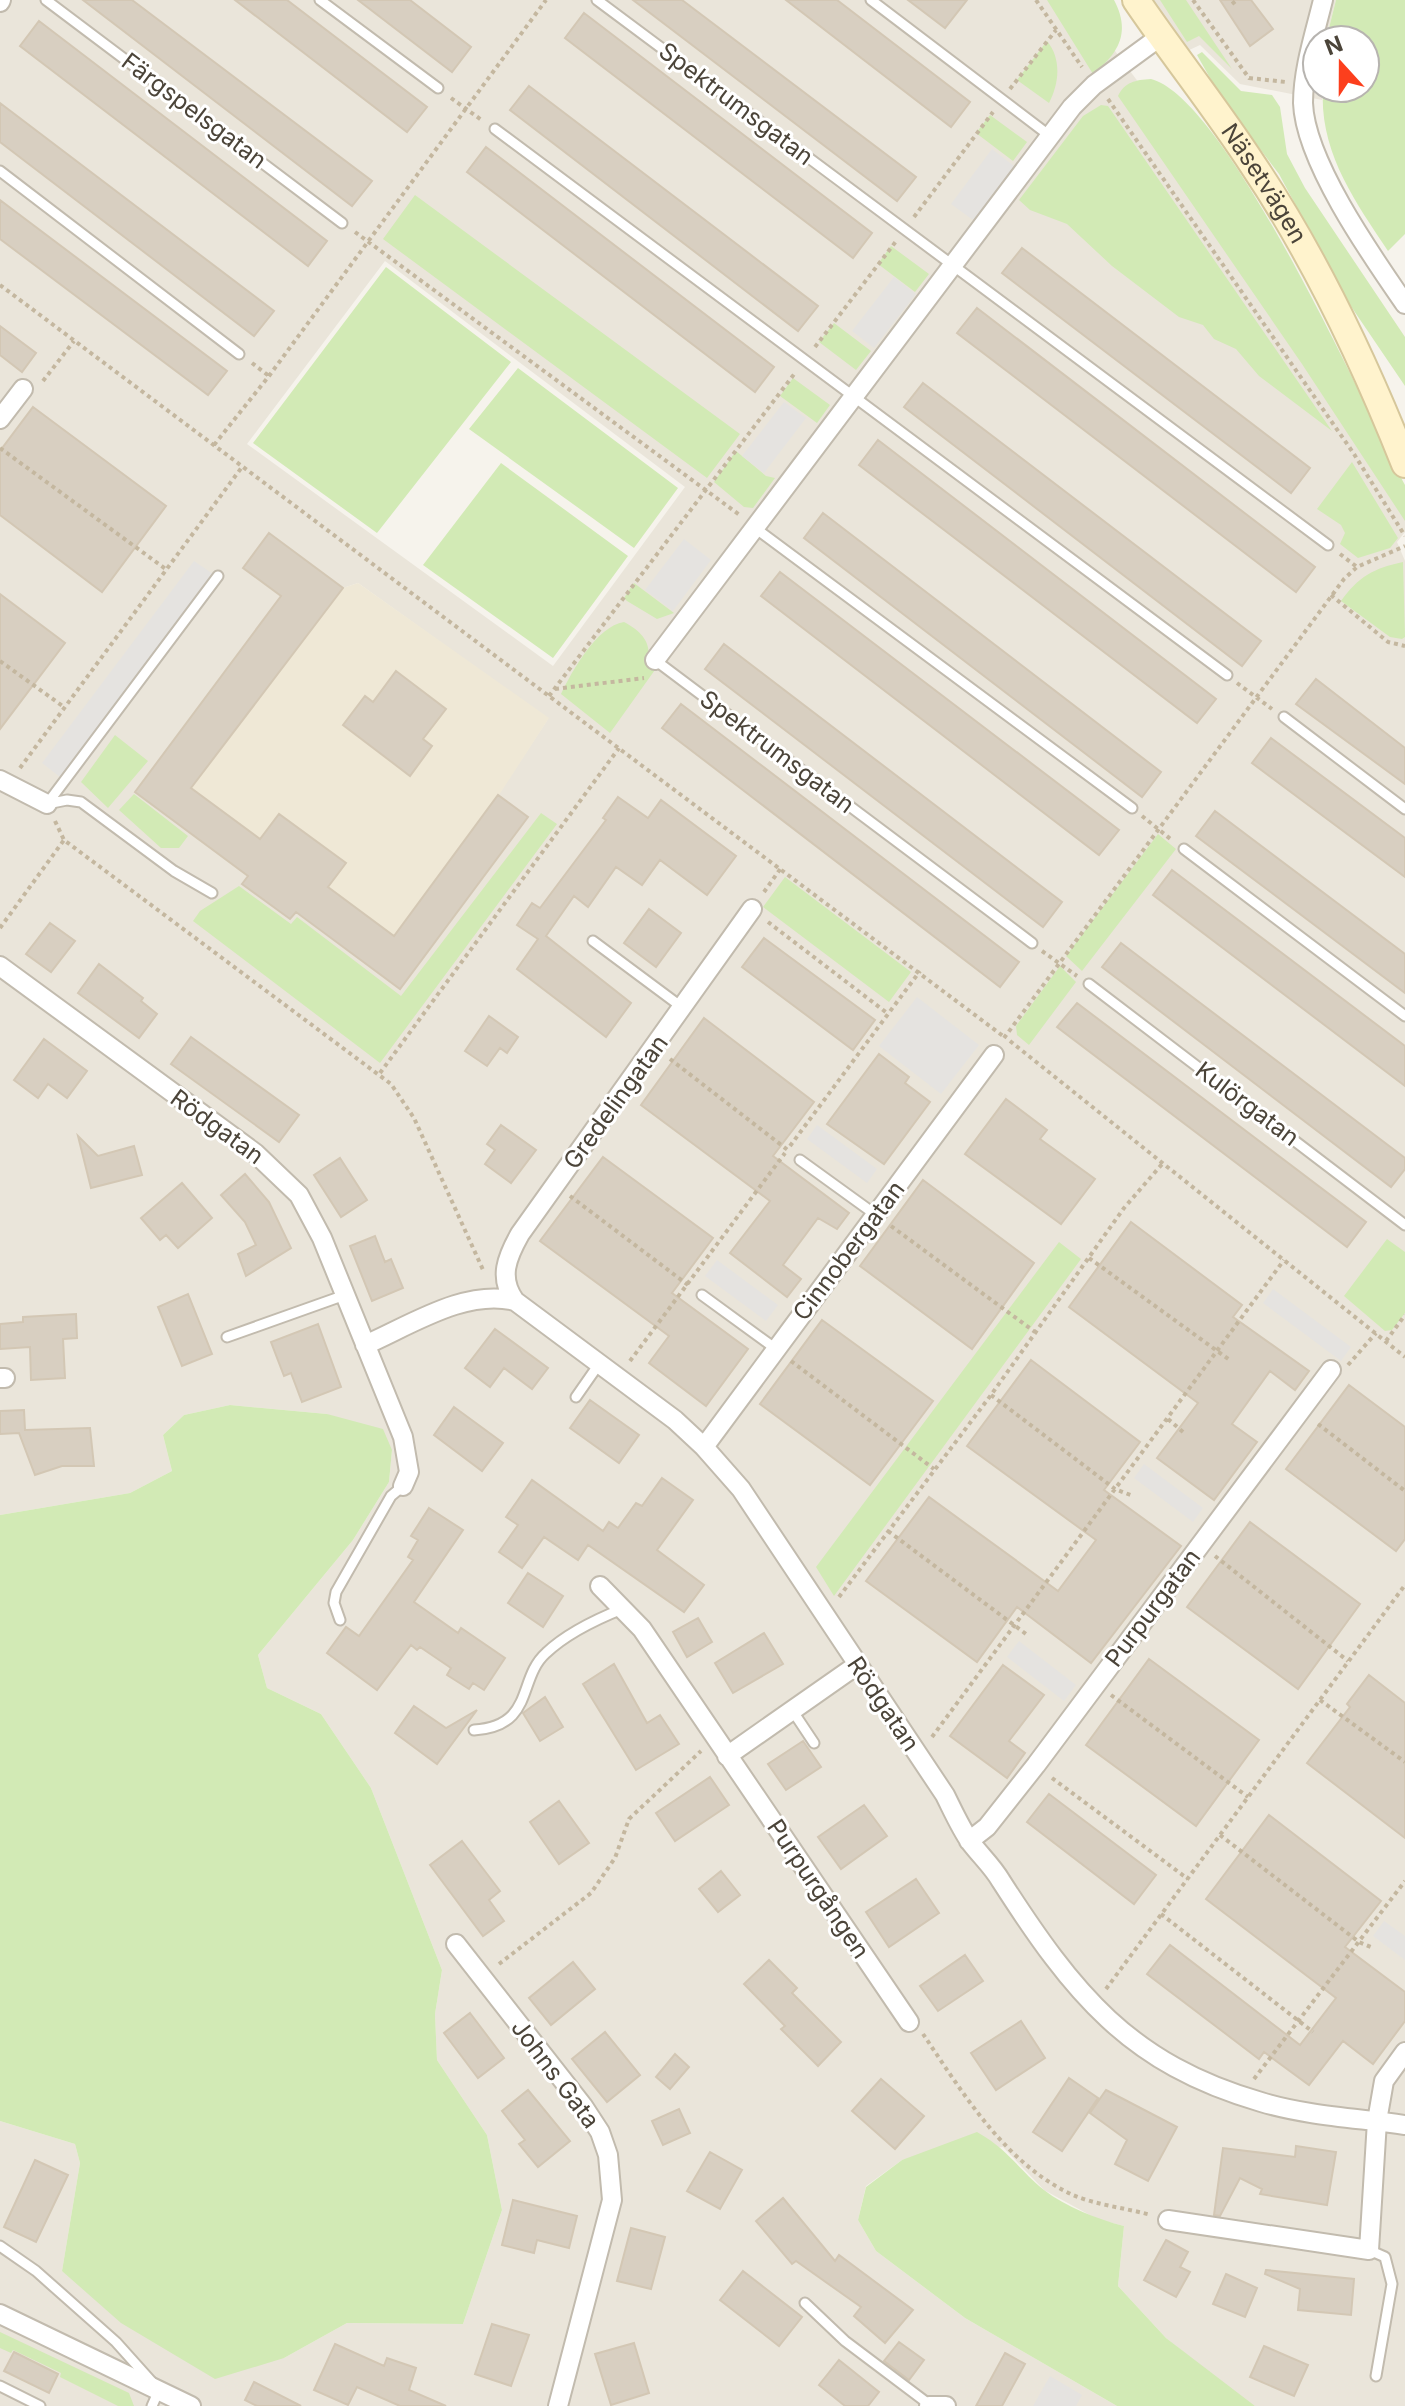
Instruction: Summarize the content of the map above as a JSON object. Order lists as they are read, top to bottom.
{
  "streets": {
    "street": [
      "Näsetvägen",
      "Gredelingatan",
      "Rödgatan",
      "Cinnobergatan",
      "Purpurgatan",
      "Purpurgången",
      "Johns Gata"
    ],
    "lane": ["Spektrumsgatan", "Färgspelsgatan", "Kulörgatan"]
  },
  "crossings": [
    ["Gredelingatan", "Rödgatan"],
    ["Rödgatan", "Cinnobergatan"],
    ["Rödgatan", "Purpurgatan"]
  ],
  "north": "top"
}
